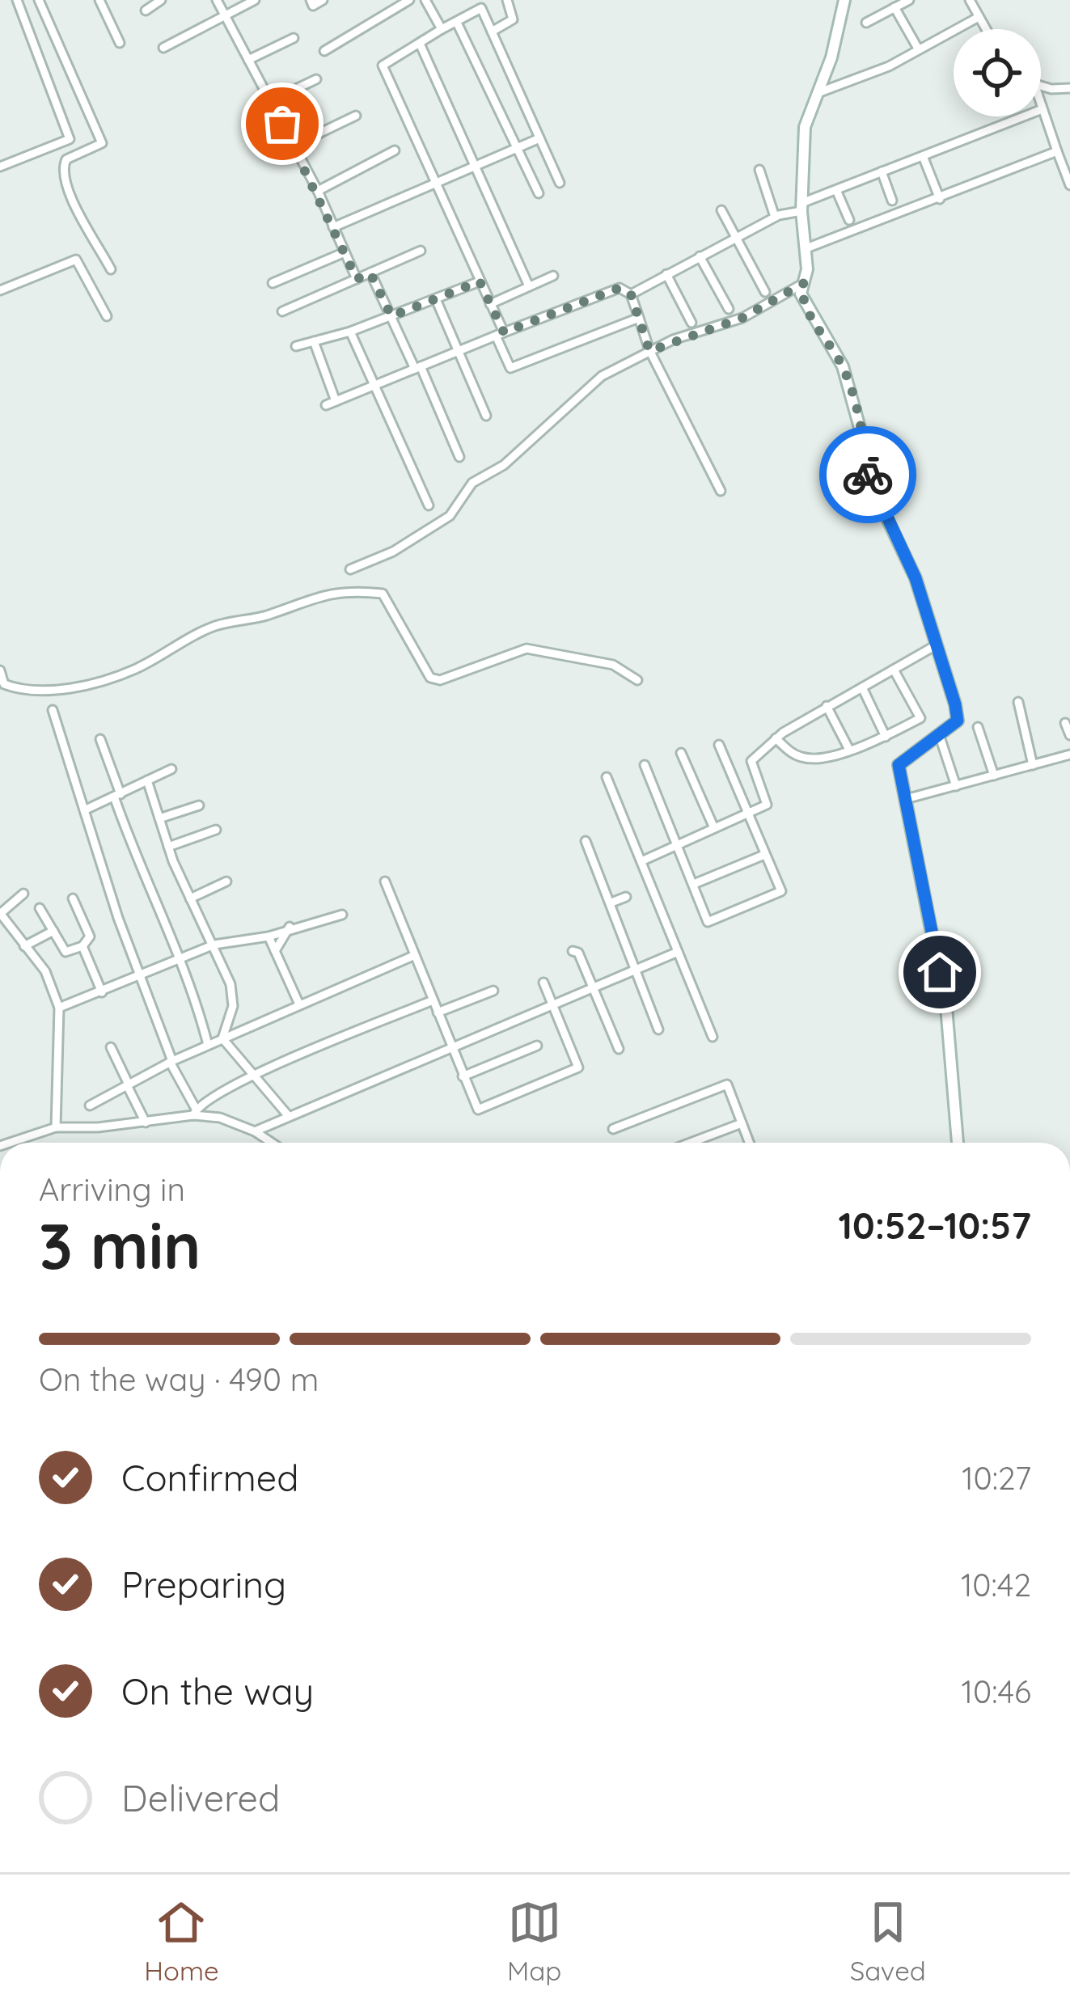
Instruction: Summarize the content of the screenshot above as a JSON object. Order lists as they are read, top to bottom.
{
  "page": {
    "heading": ["3 min", "Arriving in", "10:52–10:57"],
    "bar": "On the way · 490 m",
    "list": [
      ["Confirmed", "10:27"],
      ["Preparing", "10:42"],
      ["On the way", "10:46"],
      "Delivered"
    ],
    "tabs": ["Home", "Map", "Saved"]
  }
}
